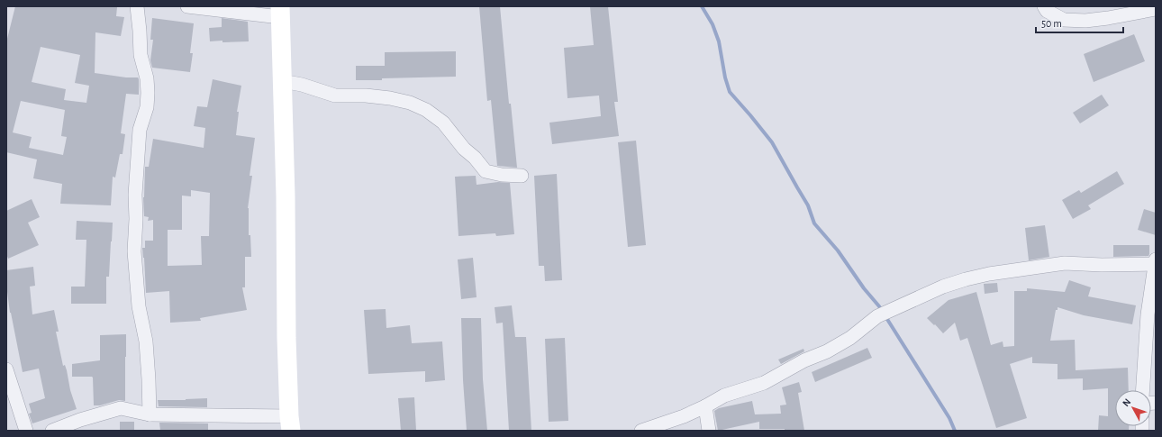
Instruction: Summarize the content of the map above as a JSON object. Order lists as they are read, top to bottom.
{
  "scale_bar": "50 m",
  "north": "top left"
}
